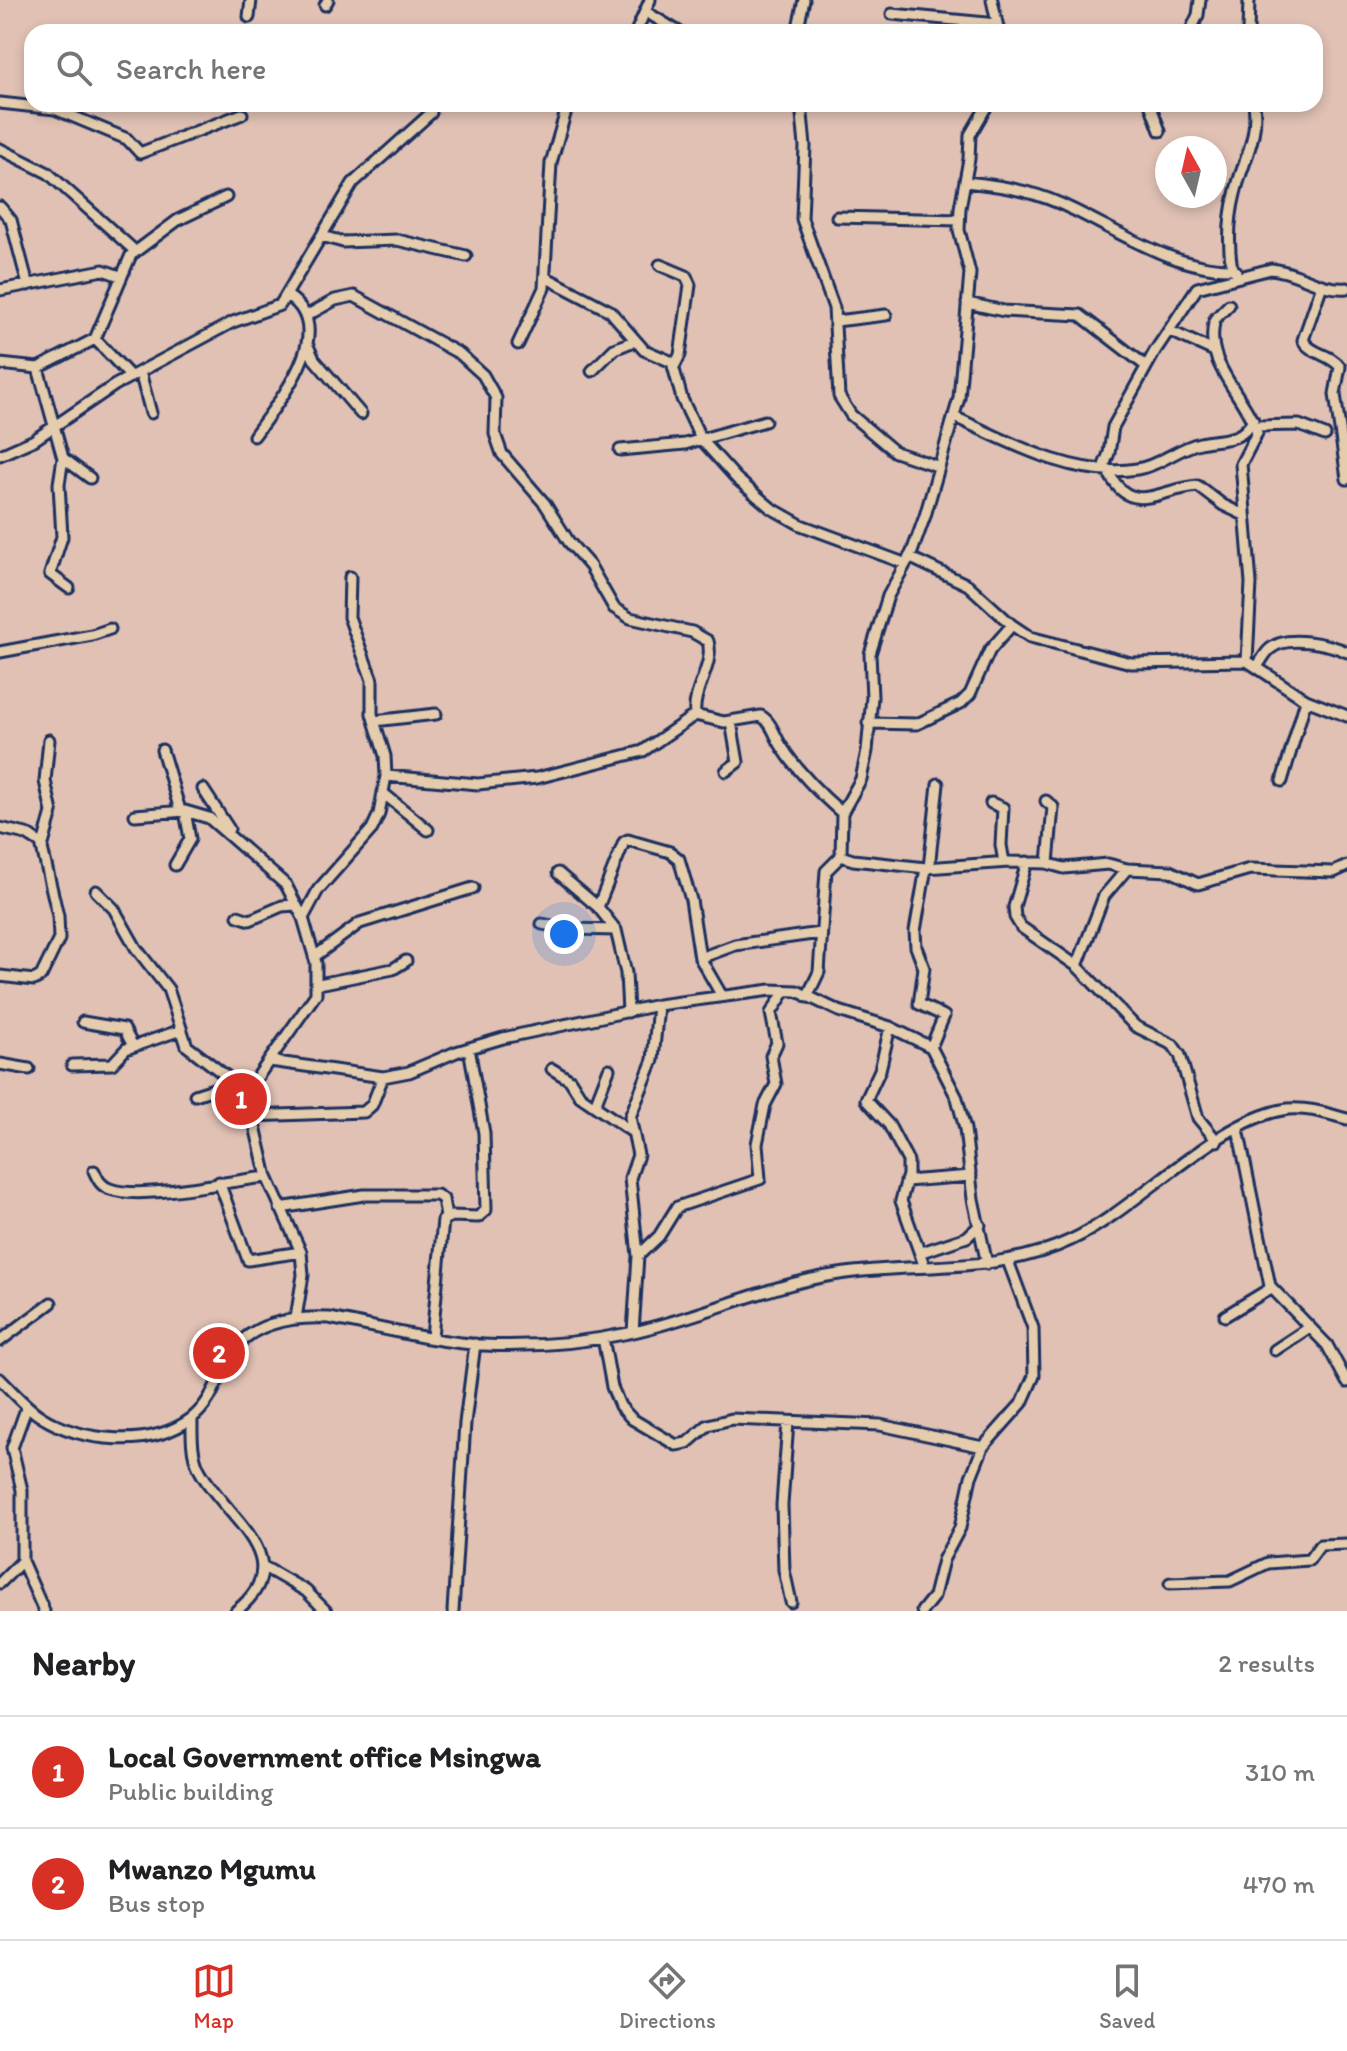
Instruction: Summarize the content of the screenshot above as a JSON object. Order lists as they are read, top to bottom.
{
  "north": "top",
  "page": {
    "search": "Search here",
    "pins": ["1", "2"],
    "heading": ["Nearby", "2 results"],
    "list": [
      {
        "mark": "1",
        "name": "Local Government office Msingwa",
        "note": "Public building",
        "value": "310 m"
      },
      {
        "mark": "2",
        "name": "Mwanzo Mgumu",
        "note": "Bus stop",
        "value": "470 m"
      }
    ],
    "nav": ["Map", "Directions", "Saved"]
  }
}
